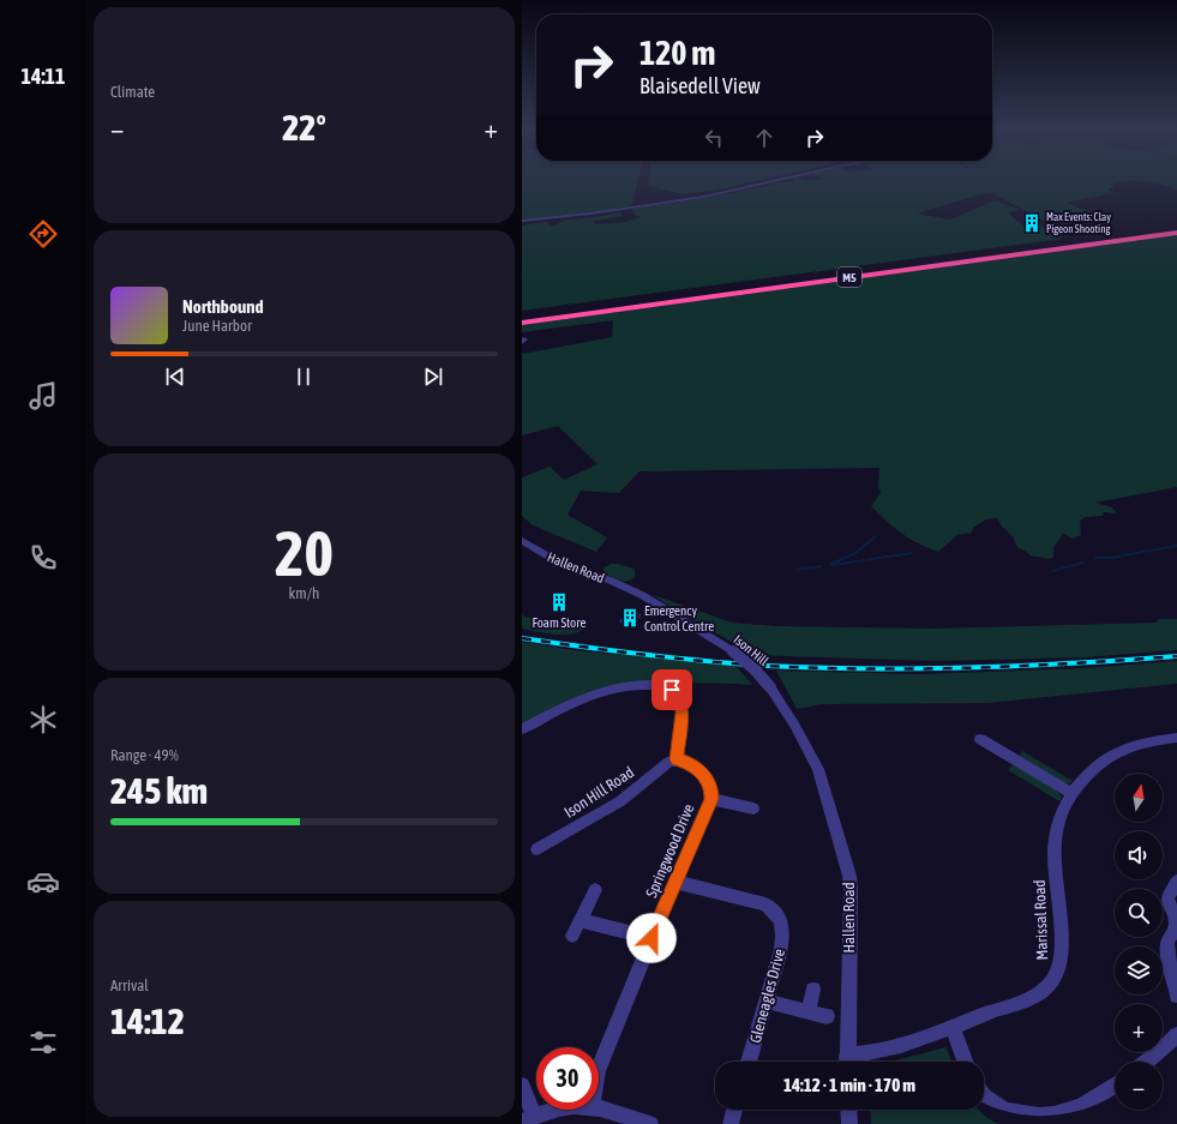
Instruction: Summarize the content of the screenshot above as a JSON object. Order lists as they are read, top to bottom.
{
  "streets": {
    "highway": ["M5"],
    "street": [
      "Hallen Road",
      "Ison Hill",
      "Ison Hill Road",
      "Springwood Drive",
      "Marissal Road",
      "Gleneagles Drive"
    ]
  },
  "crossings": [
    ["Hallen Road", "Ison Hill"],
    ["Ison Hill Road", "Springwood Drive"],
    ["Springwood Drive", "Gleneagles Drive"]
  ],
  "places": {
    "building": ["Max Events: Clay Pigeon Shooting", "Foam Store", "Emergency Control Centre"]
  },
  "north": "top",
  "page": {
    "tabs": "14:11",
    "tile": [
      "Climate",
      ["20", "km/h"],
      ["Range · 49%", "245 km"],
      ["Arrival", "14:12"]
    ],
    "turn": ["120 m", "Blaisedell View"],
    "heat": ["−", "22°", "+"],
    "song": ["Northbound", "June Harbor"],
    "map_buttons": ["+", "−"],
    "limit": "30",
    "trip": "14:12 · 1 min · 170 m"
  }
}
